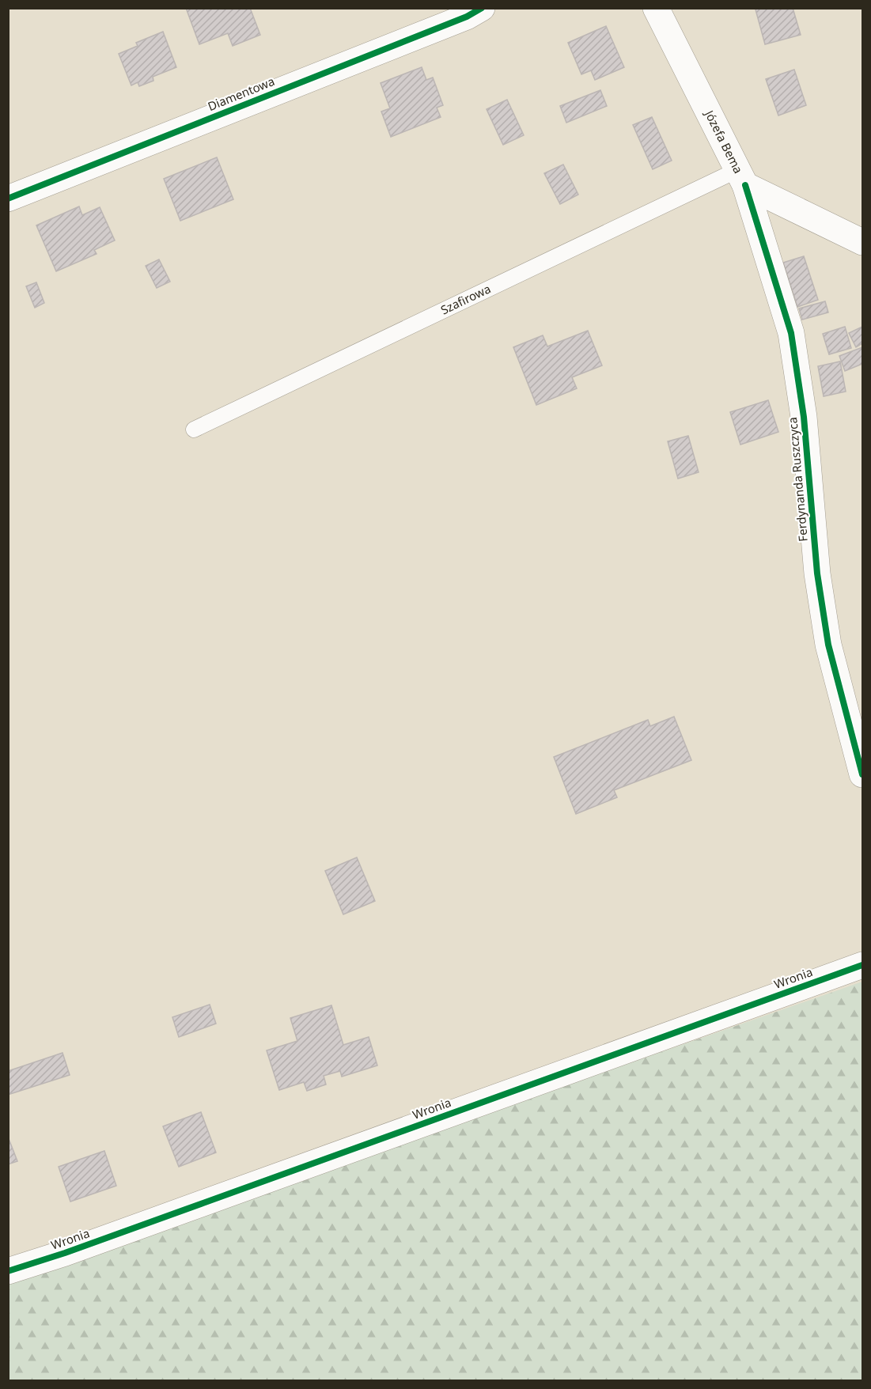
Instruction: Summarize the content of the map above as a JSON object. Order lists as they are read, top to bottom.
{
  "streets": {
    "street": [
      "Diamentowa",
      "Józefa Bema",
      "Ferdynanda Ruszczyca",
      "Wronia"
    ],
    "lane": ["Szafirowa"]
  },
  "crossings": [
    ["Józefa Bema", "Szafirowa"],
    ["Józefa Bema", "Ferdynanda Ruszczyca"],
    ["Szafirowa", "Ferdynanda Ruszczyca"]
  ]
}
